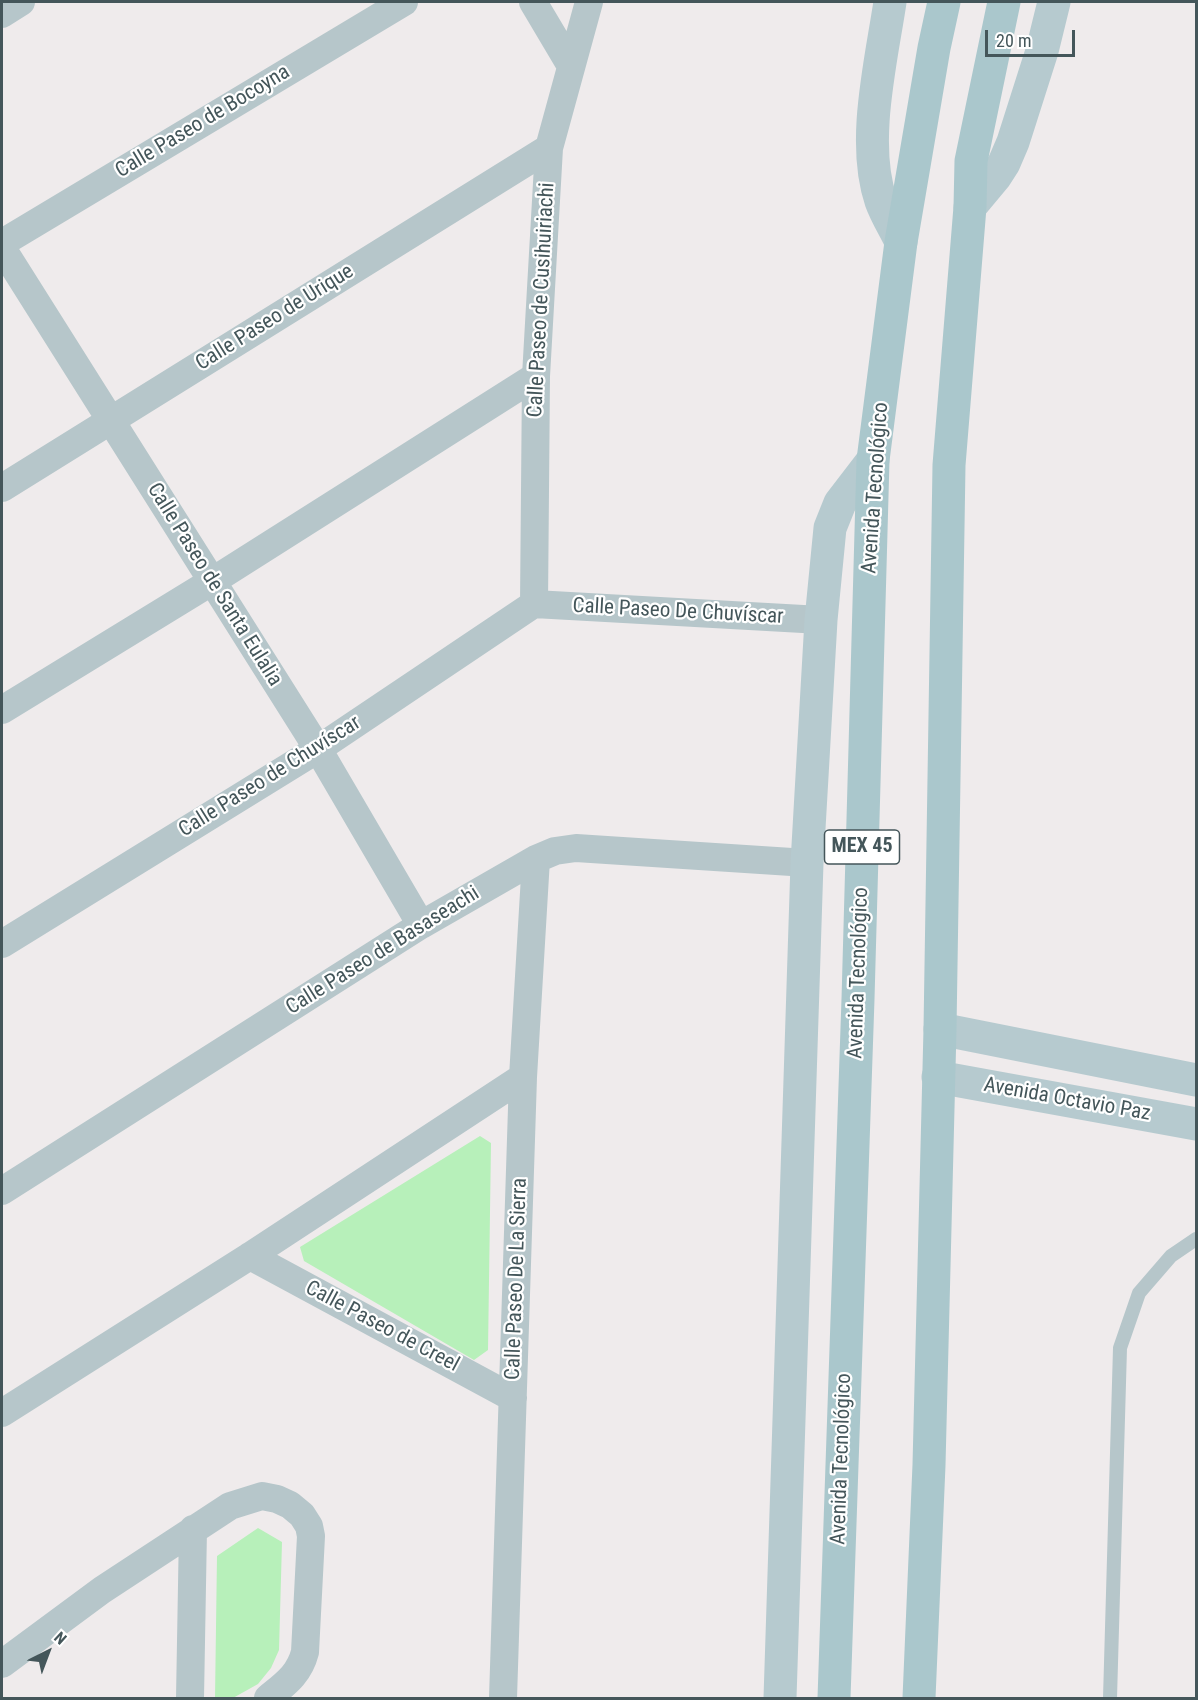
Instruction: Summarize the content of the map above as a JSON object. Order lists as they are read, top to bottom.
{
  "streets": {
    "main road": ["Avenida Tecnológico", "MEX 45"],
    "street": [
      "Calle Paseo de Bocoyna",
      "Calle Paseo de Cusihuiriachi",
      "Calle Paseo de Urique",
      "Calle Paseo de Santa Eulalia",
      "Calle Paseo De Chuvíscar",
      "Calle Paseo de Chuvíscar",
      "Calle Paseo de Basaseachi",
      "Avenida Octavio Paz",
      "Calle Paseo De La Sierra",
      "Calle Paseo de Creel"
    ]
  },
  "crossings": [
    ["Calle Paseo de Cusihuiriachi", "Calle Paseo de Urique"],
    ["Calle Paseo de Cusihuiriachi", "Calle Paseo De Chuvíscar"],
    ["Calle Paseo de Cusihuiriachi", "Calle Paseo de Chuvíscar"],
    ["Calle Paseo de Urique", "Calle Paseo de Santa Eulalia"],
    ["Calle Paseo de Santa Eulalia", "Calle Paseo de Chuvíscar"],
    ["Calle Paseo de Santa Eulalia", "Calle Paseo de Basaseachi"],
    ["Calle Paseo De Chuvíscar", "Calle Paseo de Chuvíscar"],
    ["Calle Paseo de Basaseachi", "Calle Paseo De La Sierra"],
    ["Calle Paseo De La Sierra", "Calle Paseo de Creel"]
  ],
  "scale_bar": "20 m",
  "north": "top right"
}
